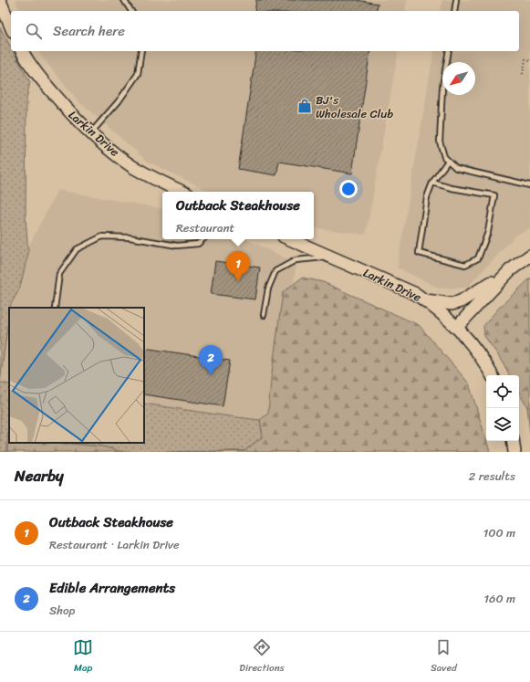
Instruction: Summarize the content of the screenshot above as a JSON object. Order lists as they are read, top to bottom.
{
  "streets": {
    "street": ["Larkin Drive"]
  },
  "places": {
    "shop": ["BJ's Wholesale Club"]
  },
  "north": "bottom left",
  "page": {
    "search": "Search here",
    "popup": ["Outback Steakhouse", "Restaurant"],
    "pins": ["1", "2"],
    "heading": ["Nearby", "2 results"],
    "list": [
      {
        "mark": "1",
        "name": "Outback Steakhouse",
        "note": "Restaurant · Larkin Drive",
        "value": "100 m"
      },
      {
        "mark": "2",
        "name": "Edible Arrangements",
        "note": "Shop",
        "value": "160 m"
      }
    ],
    "nav": ["Map", "Directions", "Saved"]
  }
}
